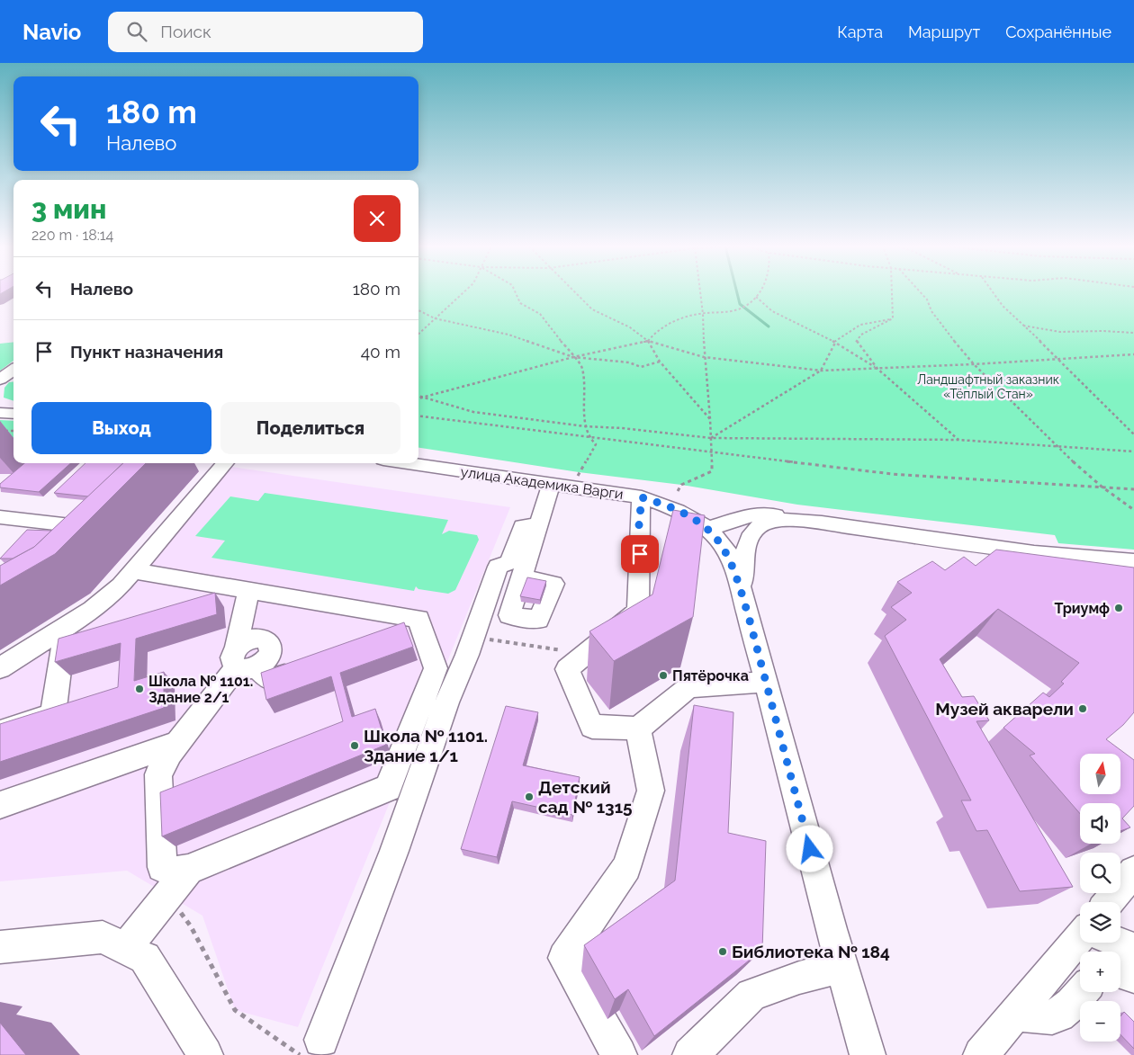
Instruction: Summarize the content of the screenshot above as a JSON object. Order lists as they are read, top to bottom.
{
  "streets": {
    "street": ["улица Академика Варги"]
  },
  "parks": ["Ландшафтный заказник «Тёплый Стан»"],
  "places": [
    "Триумф",
    "Пятёрочка",
    "Школа № 1101. Здание 2/1",
    "Музей акварели",
    "Школа № 1101. Здание 1/1",
    "Детский сад № 1315",
    "Библиотека № 184"
  ],
  "north": "top",
  "page": {
    "header": "Navio",
    "search": "Поиск",
    "nav": ["Карта", "Маршрут", "Сохранённые"],
    "turn": ["180 m", "Налево"],
    "heading": ["3 мин", "220 m · 18:14"],
    "list": [
      {
        "name": "Налево",
        "value": "180 m"
      },
      {
        "name": "Пункт назначения",
        "value": "40 m"
      }
    ],
    "buttons": ["Выход", "Поделиться"],
    "map_buttons": ["+", "−"]
  }
}
